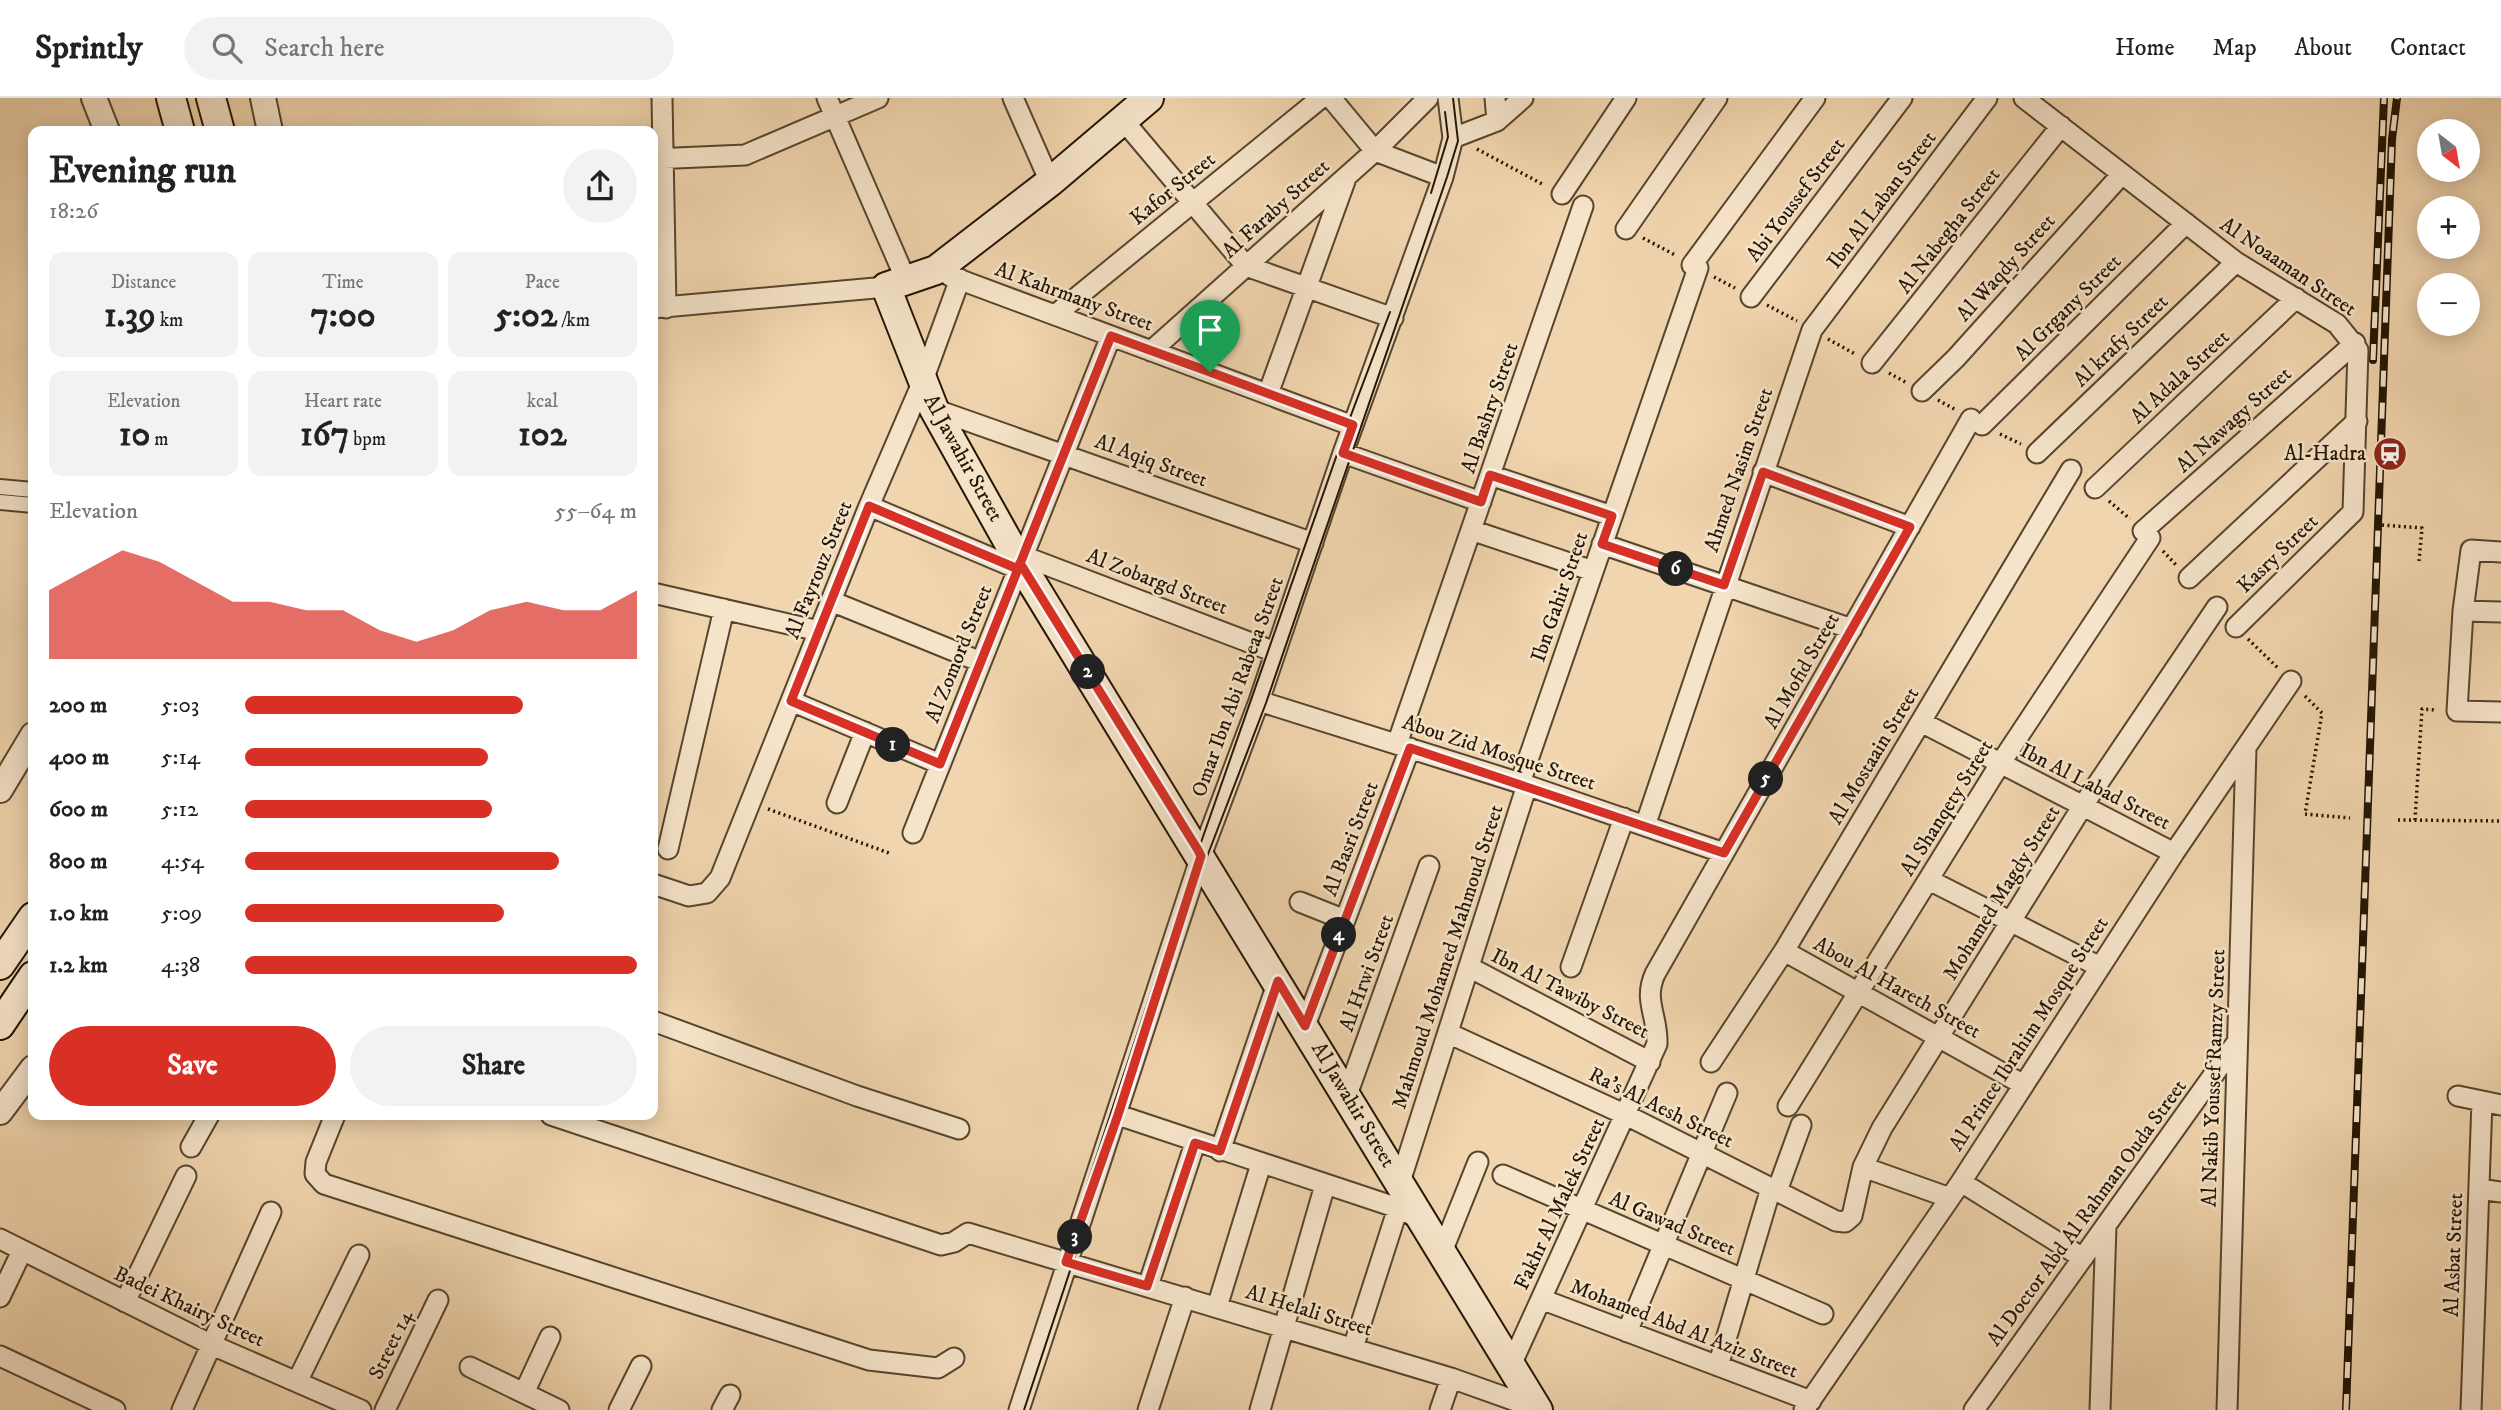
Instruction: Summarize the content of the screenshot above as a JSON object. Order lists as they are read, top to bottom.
{
  "streets": {
    "main road": ["Al Jawahir Street"],
    "street": [
      "Kafor Street",
      "Abi Youssef Street",
      "Ibn Al Laban Street",
      "Al Faraby Street",
      "Al Nabegha Street",
      "Al Noaaman Street",
      "Al Waqdy Street",
      "Al Kahrmany Street",
      "Al Grgany Street",
      "Al krafy Street",
      "Al Adala Street",
      "Al Bashry Street",
      "Al Nawagy Street",
      "Al Aqiq Street",
      "Ahmed Nasim Street",
      "Kasry Street",
      "Al Fayrouz Street",
      "Al Zobargd Street",
      "Ibn Gahir Street",
      "Al Zomord Street",
      "Al Mofid Street",
      "Omar Ibn Abi Rabeaa Street",
      "Abou Zid Mosque Street",
      "Al Mostaain Street",
      "Ibn Al Labad Street",
      "Al Shanqety Street",
      "Al Basri Street",
      "Mohamed Magdy Street",
      "Mahmoud Mohamed Mahmoud Street",
      "Al Hrwi Street",
      "Abou Al Hareth Street",
      "Ibn Al Tawiby Street",
      "Al Prince Ibrahim Mosque Street",
      "Al Nakib Youssef Ramzy Street",
      "Ra's Al Aesh Street",
      "Fakhr Al Malek Street",
      "Al Doctor Abd Al Rahman Ouda Street",
      "Al Gawad Street",
      "Al Asbat Street",
      "Badei Khairy Street",
      "Al Helali Street",
      "Mohamed Abd Al Aziz Street",
      "Street 14"
    ]
  },
  "crossings": [
    ["Kafor Street", "Al Kahrmany Street"],
    ["Ibn Al Laban Street", "Ahmed Nasim Street"],
    ["Al Faraby Street", "Al Kahrmany Street"],
    ["Al Nabegha Street", "Al Noaaman Street"],
    ["Al Noaaman Street", "Al Waqdy Street"],
    ["Al Noaaman Street", "Al Grgany Street"],
    ["Al Noaaman Street", "Al krafy Street"],
    ["Al Noaaman Street", "Al Adala Street"],
    ["Al Noaaman Street", "Al Nawagy Street"],
    ["Al Noaaman Street", "Kasry Street"],
    ["Al Kahrmany Street", "Al Fayrouz Street"],
    ["Al Kahrmany Street", "Al Zomord Street"],
    ["Al Kahrmany Street", "Omar Ibn Abi Rabeaa Street"],
    ["Al Grgany Street", "Al Mofid Street"],
    ["Al Bashry Street", "Abou Zid Mosque Street"],
    ["Al Bashry Street", "Al Basri Street"],
    ["Al Nawagy Street", "Al Shanqety Street"],
    ["Al Jawahir Street", "Al Aqiq Street"],
    ["Al Jawahir Street", "Al Fayrouz Street"],
    ["Al Jawahir Street", "Al Zobargd Street"],
    ["Al Jawahir Street", "Al Zomord Street"],
    ["Al Jawahir Street", "Omar Ibn Abi Rabeaa Street"],
    ["Al Jawahir Street", "Al Basri Street"],
    ["Al Jawahir Street", "Mahmoud Mohamed Mahmoud Street"],
    ["Al Jawahir Street", "Al Hrwi Street"],
    ["Al Jawahir Street", "Fakhr Al Malek Street"],
    ["Al Jawahir Street", "Al Helali Street"],
    ["Al Aqiq Street", "Al Zomord Street"],
    ["Al Aqiq Street", "Omar Ibn Abi Rabeaa Street"],
    ["Ahmed Nasim Street", "Abou Zid Mosque Street"],
    ["Al Fayrouz Street", "Al Zobargd Street"],
    ["Al Zobargd Street", "Al Zomord Street"],
    ["Al Zobargd Street", "Omar Ibn Abi Rabeaa Street"],
    ["Ibn Gahir Street", "Abou Zid Mosque Street"],
    ["Ibn Gahir Street", "Mahmoud Mohamed Mahmoud Street"],
    ["Al Mofid Street", "Abou Zid Mosque Street"],
    ["Al Mofid Street", "Ibn Al Tawiby Street"],
    ["Al Mofid Street", "Fakhr Al Malek Street"],
    ["Omar Ibn Abi Rabeaa Street", "Abou Zid Mosque Street"],
    ["Omar Ibn Abi Rabeaa Street", "Al Helali Street"],
    ["Abou Zid Mosque Street", "Al Basri Street"],
    ["Abou Zid Mosque Street", "Mahmoud Mohamed Mahmoud Street"],
    ["Al Mostaain Street", "Ibn Al Labad Street"],
    ["Al Mostaain Street", "Abou Al Hareth Street"],
    ["Ibn Al Labad Street", "Al Shanqety Street"],
    ["Ibn Al Labad Street", "Mohamed Magdy Street"],
    ["Ibn Al Labad Street", "Al Prince Ibrahim Mosque Street"],
    ["Al Shanqety Street", "Abou Al Hareth Street"],
    ["Mohamed Magdy Street", "Abou Al Hareth Street"],
    ["Mohamed Magdy Street", "Ra's Al Aesh Street"],
    ["Mahmoud Mohamed Mahmoud Street", "Ibn Al Tawiby Street"],
    ["Mahmoud Mohamed Mahmoud Street", "Ra's Al Aesh Street"],
    ["Mahmoud Mohamed Mahmoud Street", "Al Helali Street"],
    ["Abou Al Hareth Street", "Al Prince Ibrahim Mosque Street"],
    ["Ibn Al Tawiby Street", "Fakhr Al Malek Street"],
    ["Al Prince Ibrahim Mosque Street", "Al Nakib Youssef Ramzy Street"],
    ["Al Prince Ibrahim Mosque Street", "Mohamed Abd Al Aziz Street"],
    ["Al Nakib Youssef Ramzy Street", "Al Doctor Abd Al Rahman Ouda Street"],
    ["Ra's Al Aesh Street", "Fakhr Al Malek Street"],
    ["Fakhr Al Malek Street", "Al Gawad Street"],
    ["Fakhr Al Malek Street", "Mohamed Abd Al Aziz Street"]
  ],
  "places": {
    "station": ["Al-Hadra"]
  },
  "north": "bottom right",
  "page": {
    "header": "Sprintly",
    "search": "Search here",
    "nav": [
      "Home",
      "Map",
      "About",
      "Contact"
    ],
    "map_buttons": ["+", "−"],
    "heading": ["Evening run", "18:26"],
    "stats": [
      ["Distance", "1.39 km"],
      ["Time", "7:00"],
      ["Pace", "5:02 /km"],
      ["Elevation", "10 m"],
      ["Heart rate", "167 bpm"],
      ["kcal", "102"]
    ],
    "chart": ["Elevation", "55–64 m"],
    "pins": [
      "6",
      "2",
      "1",
      "5",
      "4",
      "3"
    ],
    "list": [
      {
        "name": "200 m",
        "note": "5:03"
      },
      {
        "name": "400 m",
        "note": "5:14"
      },
      {
        "name": "600 m",
        "note": "5:12"
      },
      {
        "name": "800 m",
        "note": "4:54"
      },
      {
        "name": "1.0 km",
        "note": "5:09"
      },
      {
        "name": "1.2 km",
        "note": "4:38"
      }
    ],
    "buttons": ["Save", "Share"]
  }
}
